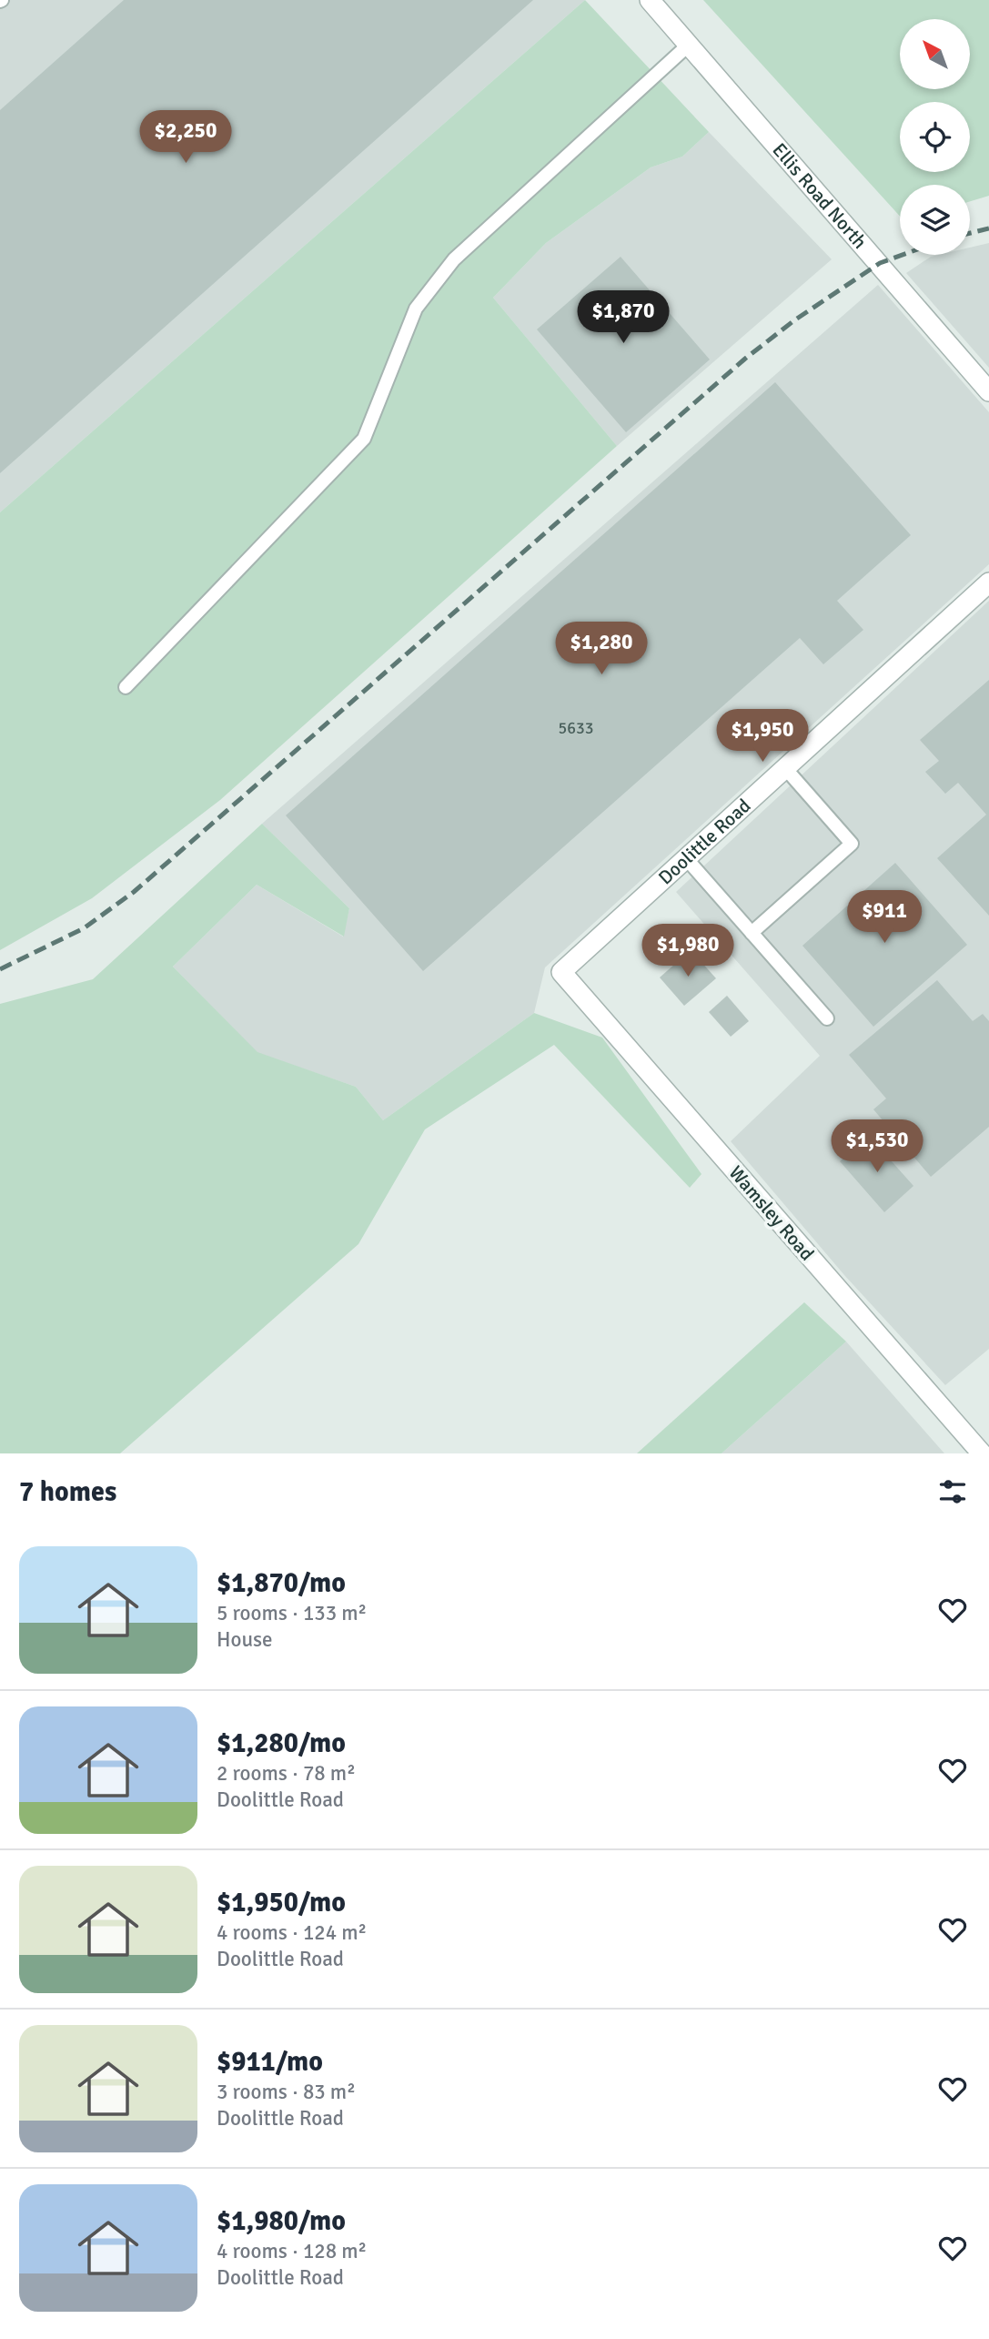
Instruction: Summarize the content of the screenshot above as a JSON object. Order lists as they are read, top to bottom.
{
  "streets": {
    "street": ["Ellis Road North", "Doolittle Road", "Wamsley Road"]
  },
  "crossings": [
    ["Doolittle Road", "Wamsley Road"]
  ],
  "house_numbers": ["5633"],
  "north": "top left",
  "page": {
    "price": [
      "$2,250",
      "$1,870",
      "$1,280",
      "$1,950",
      "$911",
      "$1,980",
      "$1,530"
    ],
    "heading": "7 homes",
    "list": [
      {
        "name": "$1,870/mo",
        "note": "5 rooms · 133 m² · House"
      },
      {
        "name": "$1,280/mo",
        "note": "2 rooms · 78 m² · Doolittle Road"
      },
      {
        "name": "$1,950/mo",
        "note": "4 rooms · 124 m² · Doolittle Road"
      },
      {
        "name": "$911/mo",
        "note": "3 rooms · 83 m² · Doolittle Road"
      },
      {
        "name": "$1,980/mo",
        "note": "4 rooms · 128 m² · Doolittle Road"
      }
    ]
  }
}
